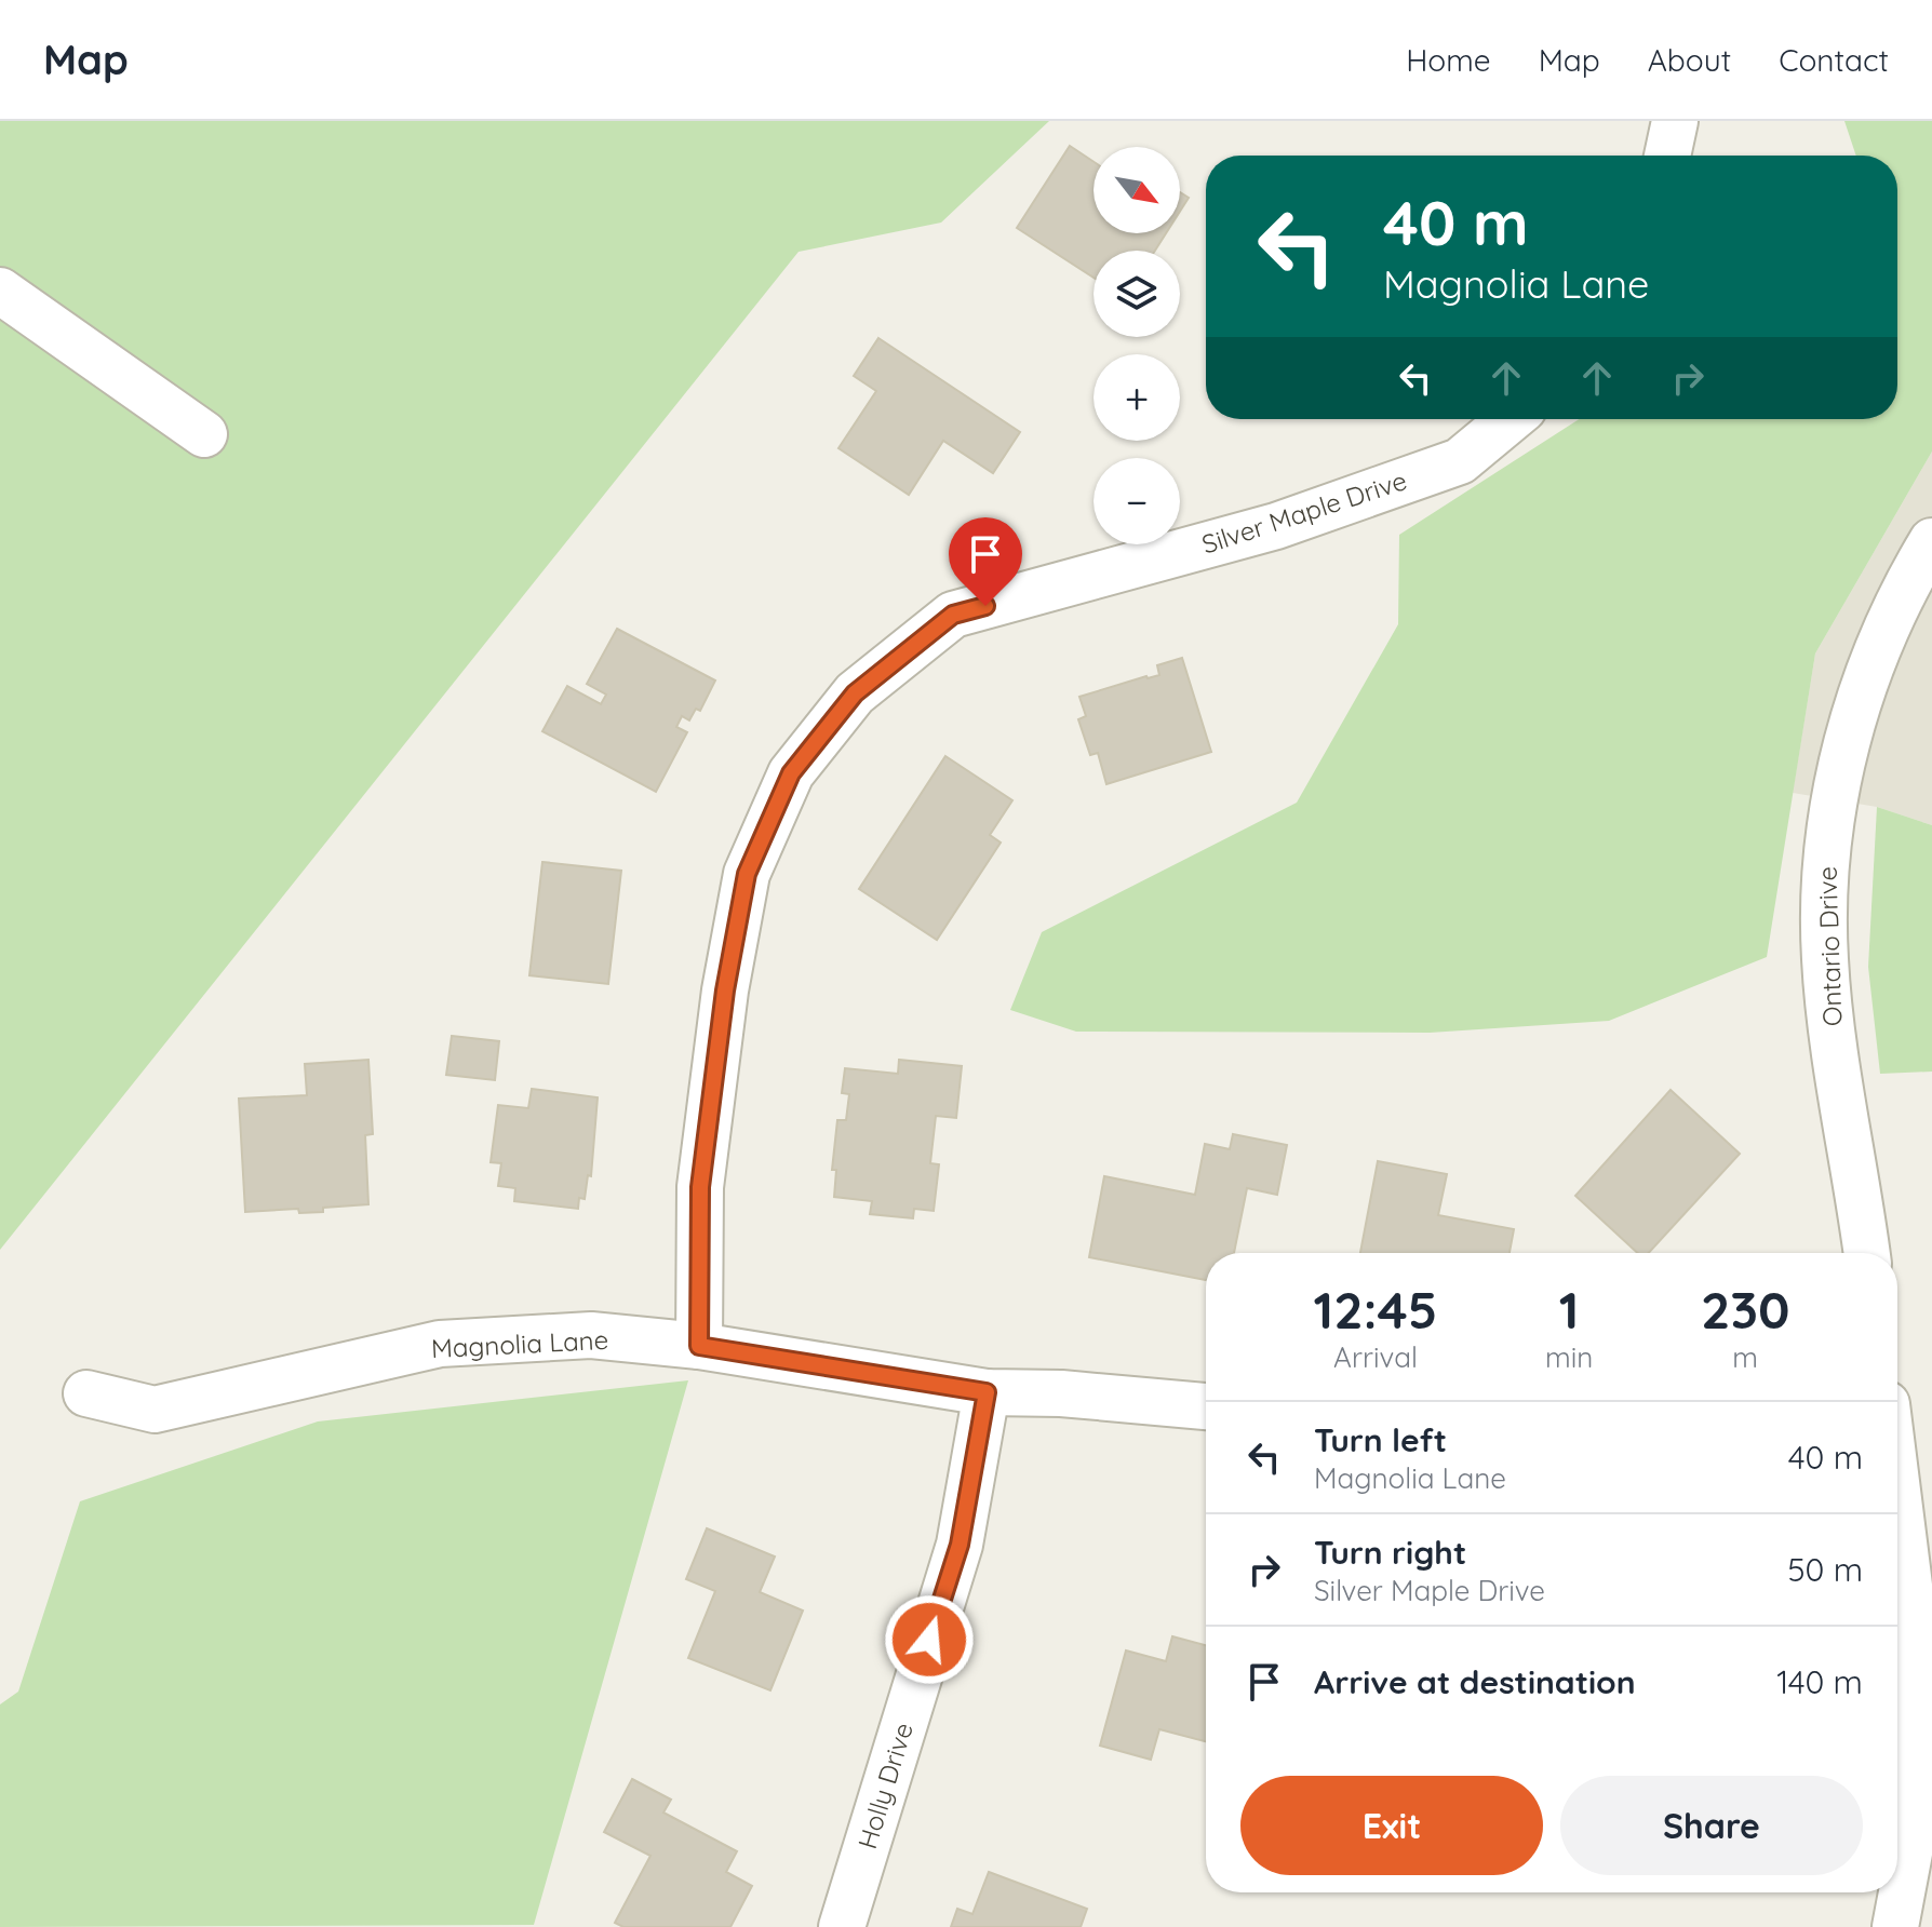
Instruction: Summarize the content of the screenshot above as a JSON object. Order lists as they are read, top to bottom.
{
  "streets": {
    "street": [
      "Silver Maple Drive",
      "Ontario Drive",
      "Magnolia Lane",
      "Holly Drive"
    ]
  },
  "crossings": [
    ["Silver Maple Drive", "Magnolia Lane"],
    ["Magnolia Lane", "Holly Drive"]
  ],
  "north": "bottom right",
  "page": {
    "header": "Map",
    "nav": [
      "Home",
      "Map",
      "About",
      "Contact"
    ],
    "map_buttons": ["+", "−"],
    "turn": ["40 m", "Magnolia Lane"],
    "eta": [
      "12:45",
      "Arrival",
      "1",
      "min",
      "230",
      "m"
    ],
    "list": [
      {
        "name": "Turn left",
        "note": "Magnolia Lane",
        "value": "40 m"
      },
      {
        "name": "Turn right",
        "note": "Silver Maple Drive",
        "value": "50 m"
      },
      {
        "name": "Arrive at destination",
        "value": "140 m"
      }
    ],
    "buttons": ["Exit", "Share"]
  }
}
